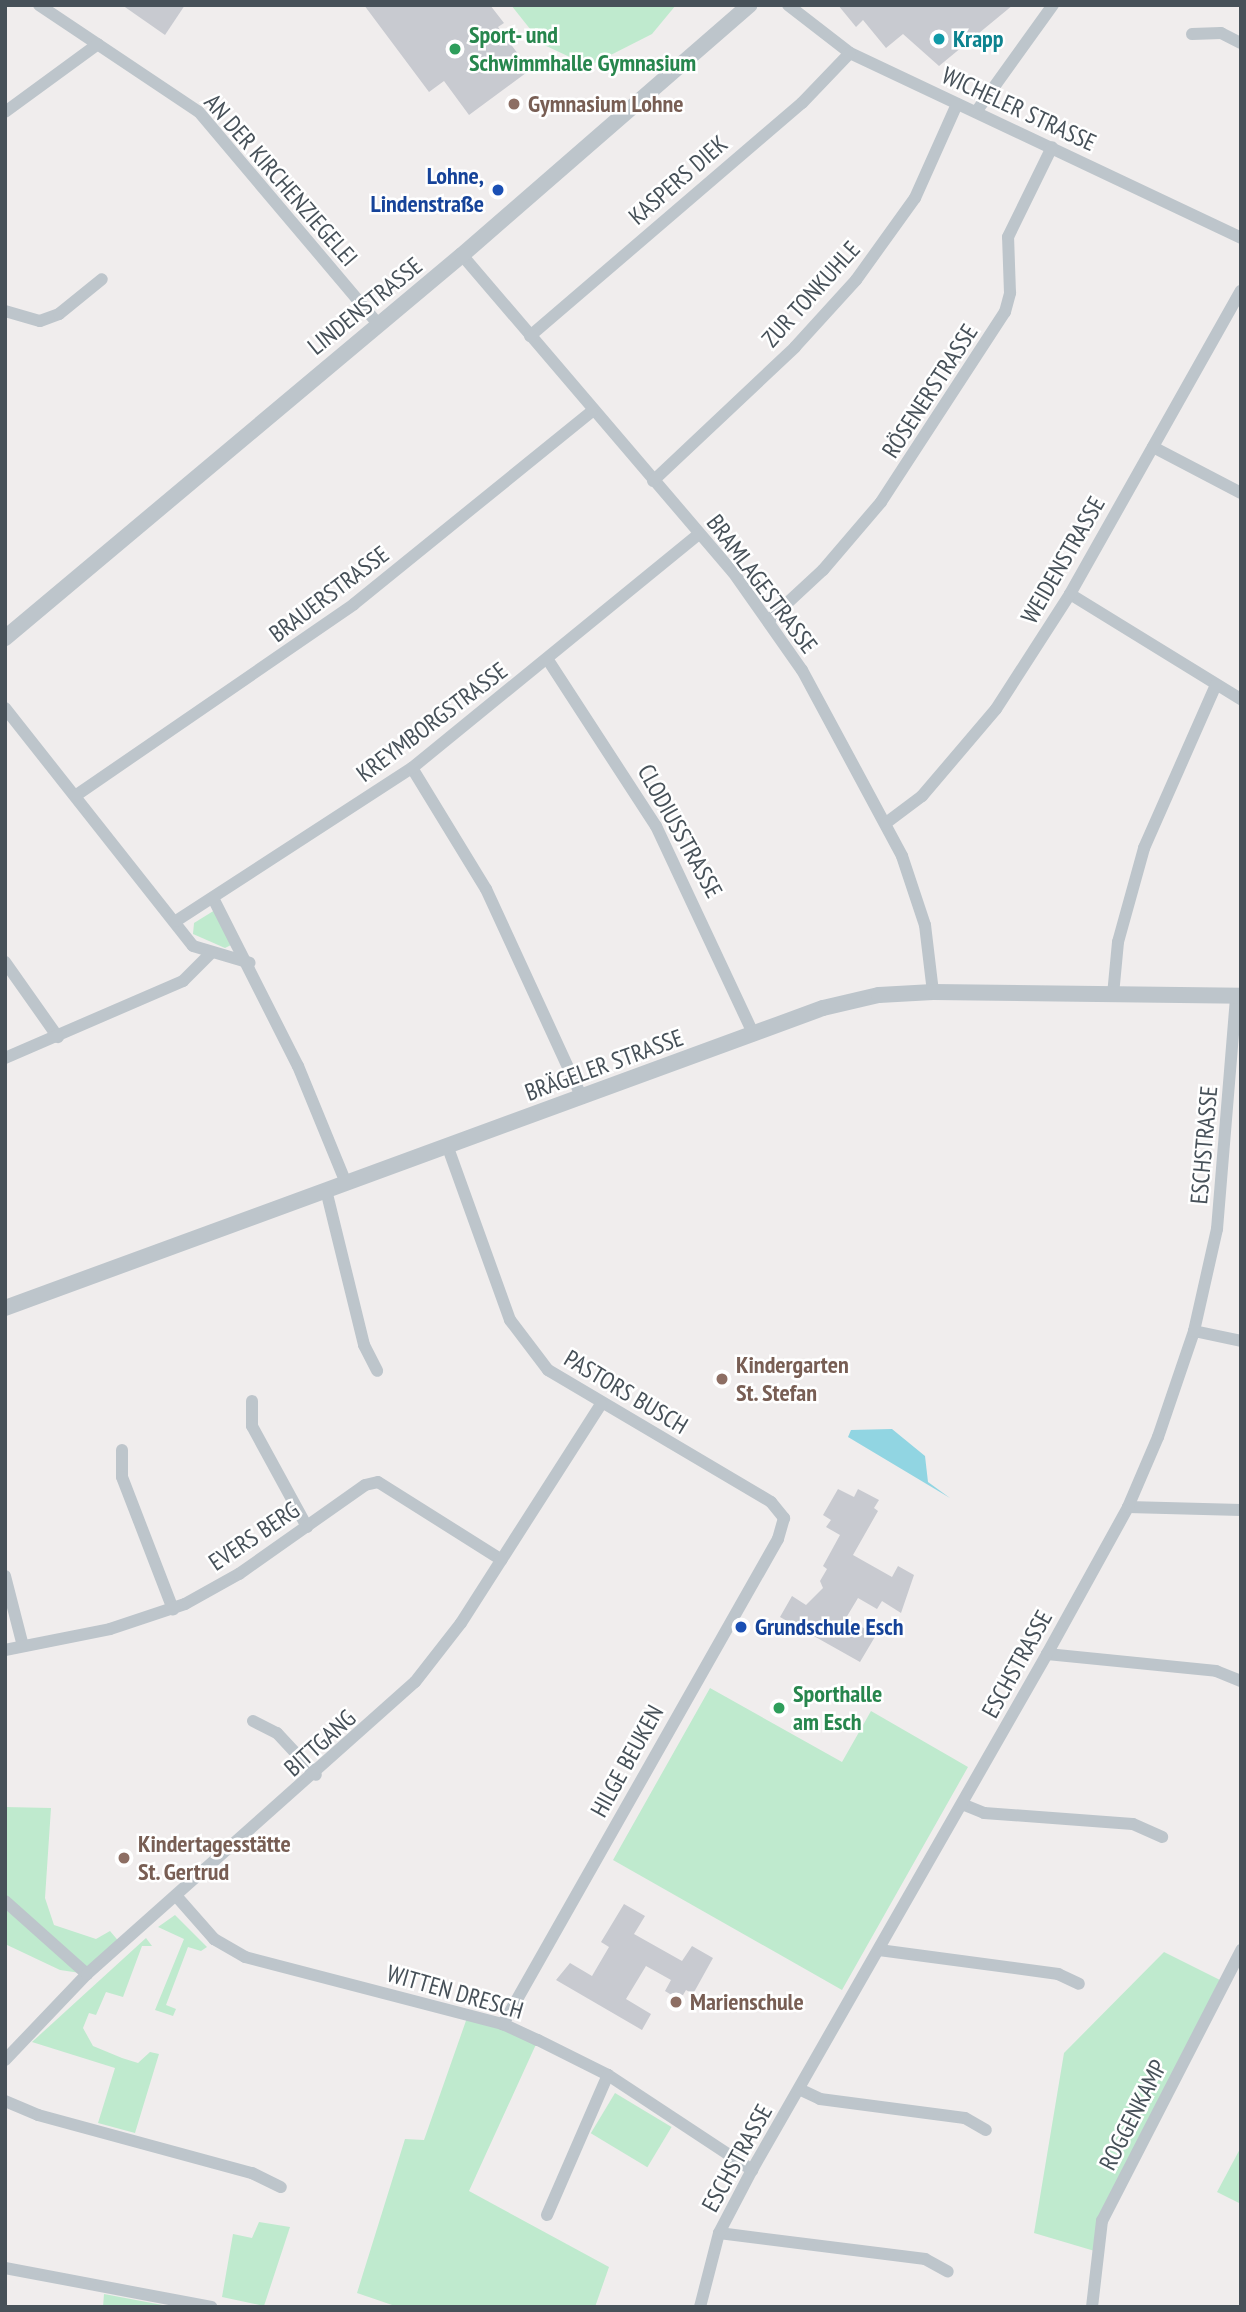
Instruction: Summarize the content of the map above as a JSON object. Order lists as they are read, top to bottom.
{
  "streets": {
    "street": [
      "WICHELER STRASSE",
      "AN DER KIRCHENZIEGELEI",
      "KASPERS DIEK",
      "ZUR TONKUHLE",
      "LINDENSTRASSE",
      "RÖSENERSTRASSE",
      "WEIDENSTRASSE",
      "BRAMLAGESTRASSE",
      "BRAUERSTRASSE",
      "KREYMBORGSTRASSE",
      "CLODIUSSTRASSE",
      "BRÄGELER STRASSE",
      "ESCHSTRASSE",
      "PASTORS BUSCH",
      "EVERS BERG",
      "BITTGANG",
      "HILGE BEUKEN",
      "WITTEN DRESCH",
      "ROGGENKAMP"
    ]
  },
  "crossings": [
    ["WICHELER STRASSE", "KASPERS DIEK"],
    ["WICHELER STRASSE", "ZUR TONKUHLE"],
    ["WICHELER STRASSE", "RÖSENERSTRASSE"],
    ["AN DER KIRCHENZIEGELEI", "LINDENSTRASSE"],
    ["KASPERS DIEK", "BRAMLAGESTRASSE"],
    ["ZUR TONKUHLE", "BRAMLAGESTRASSE"],
    ["LINDENSTRASSE", "BRAMLAGESTRASSE"],
    ["RÖSENERSTRASSE", "BRAMLAGESTRASSE"],
    ["WEIDENSTRASSE", "BRAMLAGESTRASSE"],
    ["BRAMLAGESTRASSE", "BRAUERSTRASSE"],
    ["BRAMLAGESTRASSE", "KREYMBORGSTRASSE"],
    ["BRAMLAGESTRASSE", "BRÄGELER STRASSE"],
    ["KREYMBORGSTRASSE", "CLODIUSSTRASSE"],
    ["CLODIUSSTRASSE", "BRÄGELER STRASSE"],
    ["BRÄGELER STRASSE", "ESCHSTRASSE"],
    ["BRÄGELER STRASSE", "PASTORS BUSCH"],
    ["ESCHSTRASSE", "WITTEN DRESCH"],
    ["PASTORS BUSCH", "BITTGANG"],
    ["PASTORS BUSCH", "HILGE BEUKEN"],
    ["EVERS BERG", "BITTGANG"],
    ["BITTGANG", "WITTEN DRESCH"],
    ["HILGE BEUKEN", "WITTEN DRESCH"]
  ],
  "places": [
    "Krapp",
    "Sport- und Schwimmhalle Gymnasium",
    "Gymnasium Lohne",
    "Lohne, Lindenstraße",
    "Kindergarten St. Stefan",
    "Grundschule Esch",
    "Sporthalle am Esch",
    "Kindertagesstätte St. Gertrud",
    "Marienschule"
  ]
}
